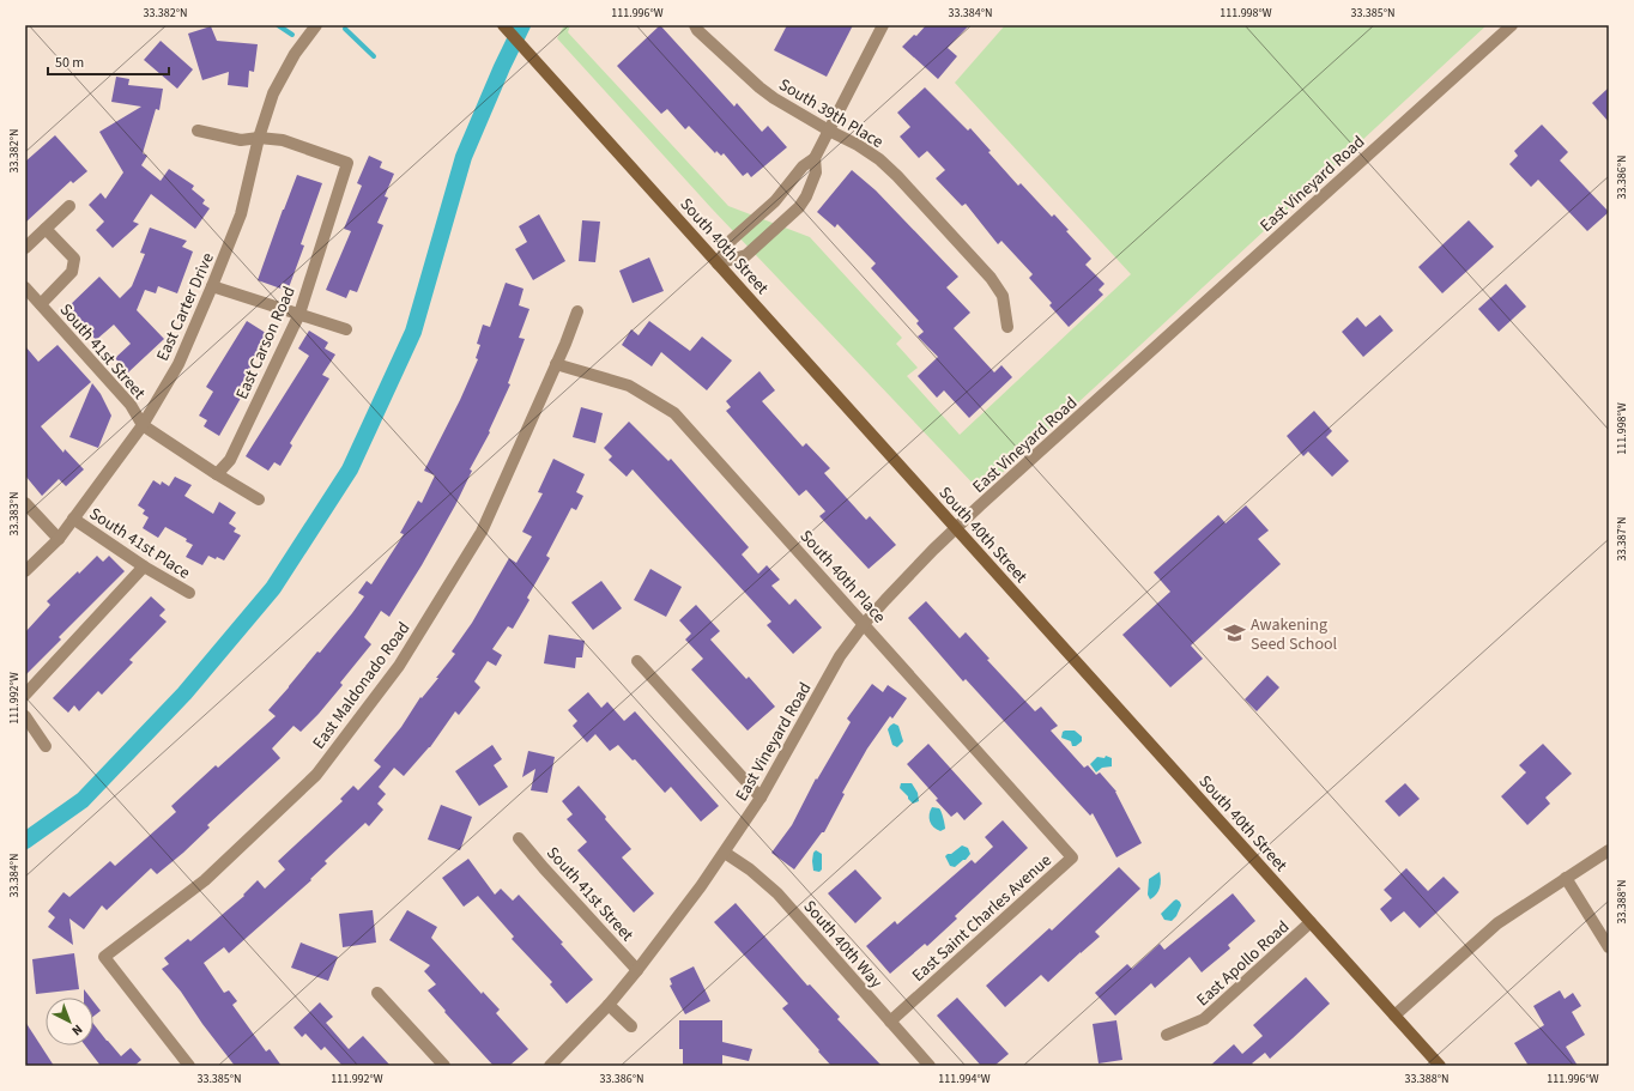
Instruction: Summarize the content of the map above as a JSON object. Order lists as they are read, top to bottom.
{
  "streets": {
    "main road": ["South 40th Street"],
    "street": [
      "South 39th Place",
      "East Vineyard Road",
      "East Carter Drive",
      "East Carson Road",
      "South 41st Street",
      "South 41st Place",
      "South 40th Place",
      "East Maldonado Road",
      "East Saint Charles Avenue",
      "South 40th Way",
      "East Apollo Road"
    ]
  },
  "crossings": [
    ["East Vineyard Road", "South 40th Street"],
    ["East Vineyard Road", "South 41st Street"],
    ["East Vineyard Road", "South 40th Place"],
    ["East Vineyard Road", "South 40th Way"],
    ["South 40th Street", "East Apollo Road"],
    ["East Carter Drive", "East Carson Road"],
    ["East Carter Drive", "South 41st Street"],
    ["East Carter Drive", "South 41st Place"],
    ["East Carson Road", "South 41st Street"],
    ["South 40th Place", "East Maldonado Road"],
    ["South 40th Place", "East Saint Charles Avenue"],
    ["East Saint Charles Avenue", "South 40th Way"]
  ],
  "places": {
    "school or university": ["Awakening Seed School"]
  },
  "scale_bar": "50 m",
  "north": "bottom right",
  "coordinates": [
    "33.382°N",
    "111.996°W",
    "33.384°N",
    "111.998°W",
    "33.385°N",
    "33.386°N",
    "33.383°N",
    "33.387°N",
    "111.992°W",
    "33.388°N",
    "111.994°W"
  ]
}
